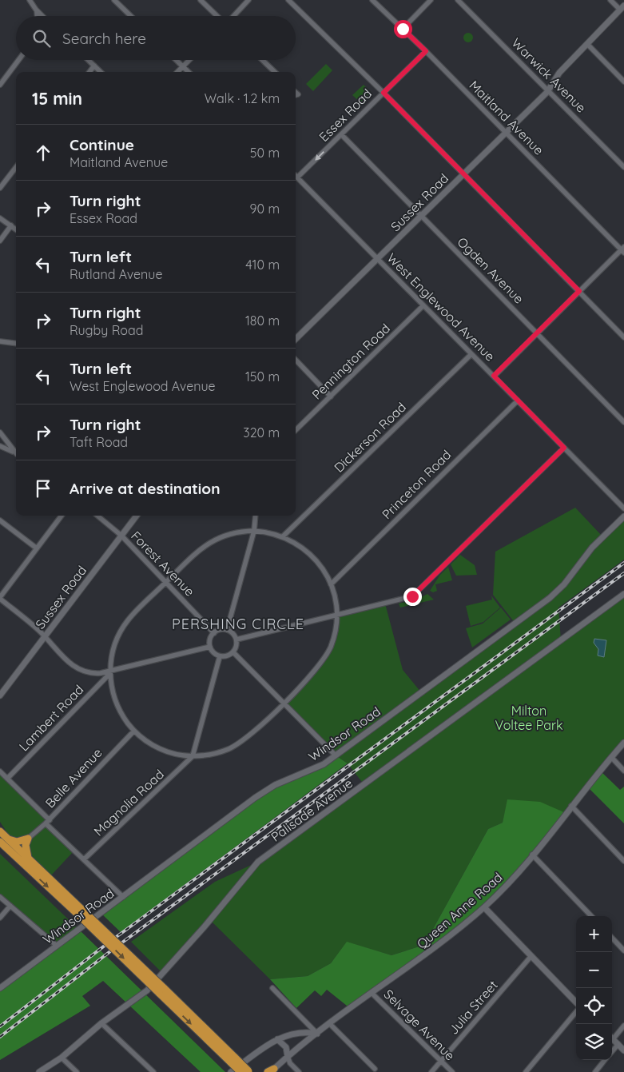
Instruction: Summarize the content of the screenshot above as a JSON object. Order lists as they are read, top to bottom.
{
  "streets": {
    "street": [
      "Warwick Avenue",
      "Essex Road",
      "Maitland Avenue",
      "Sussex Road",
      "Ogden Avenue",
      "West Englewood Avenue",
      "Pennington Road",
      "Dickerson Road",
      "Princeton Road",
      "Forest Avenue",
      "Lambert Road",
      "Windsor Road",
      "Belle Avenue",
      "Magnolia Road",
      "Palisade Avenue",
      "Queen Anne Road",
      "Julia Street",
      "Selvage Avenue"
    ]
  },
  "crossings": [
    ["Warwick Avenue", "Sussex Road"],
    ["Essex Road", "Maitland Avenue"],
    ["Essex Road", "Ogden Avenue"],
    ["Essex Road", "West Englewood Avenue"],
    ["Maitland Avenue", "Sussex Road"],
    ["Sussex Road", "Ogden Avenue"],
    ["Sussex Road", "West Englewood Avenue"],
    ["Sussex Road", "Forest Avenue"],
    ["West Englewood Avenue", "Pennington Road"],
    ["West Englewood Avenue", "Dickerson Road"],
    ["West Englewood Avenue", "Princeton Road"],
    ["Queen Anne Road", "Selvage Avenue"],
    ["Julia Street", "Selvage Avenue"]
  ],
  "districts": ["PERSHING CIRCLE"],
  "parks": ["Milton Voltee Park"],
  "page": {
    "search": "Search here",
    "heading": ["15 min", "Walk · 1.2 km"],
    "list": [
      ["Continue", "Maitland Avenue", "50 m"],
      ["Turn right", "Essex Road", "90 m"],
      ["Turn left", "Rutland Avenue", "410 m"],
      ["Turn right", "Rugby Road", "180 m"],
      ["Turn left", "West Englewood Avenue", "150 m"],
      ["Turn right", "Taft Road", "320 m"],
      "Arrive at destination"
    ],
    "map_buttons": ["+", "−"]
  }
}
